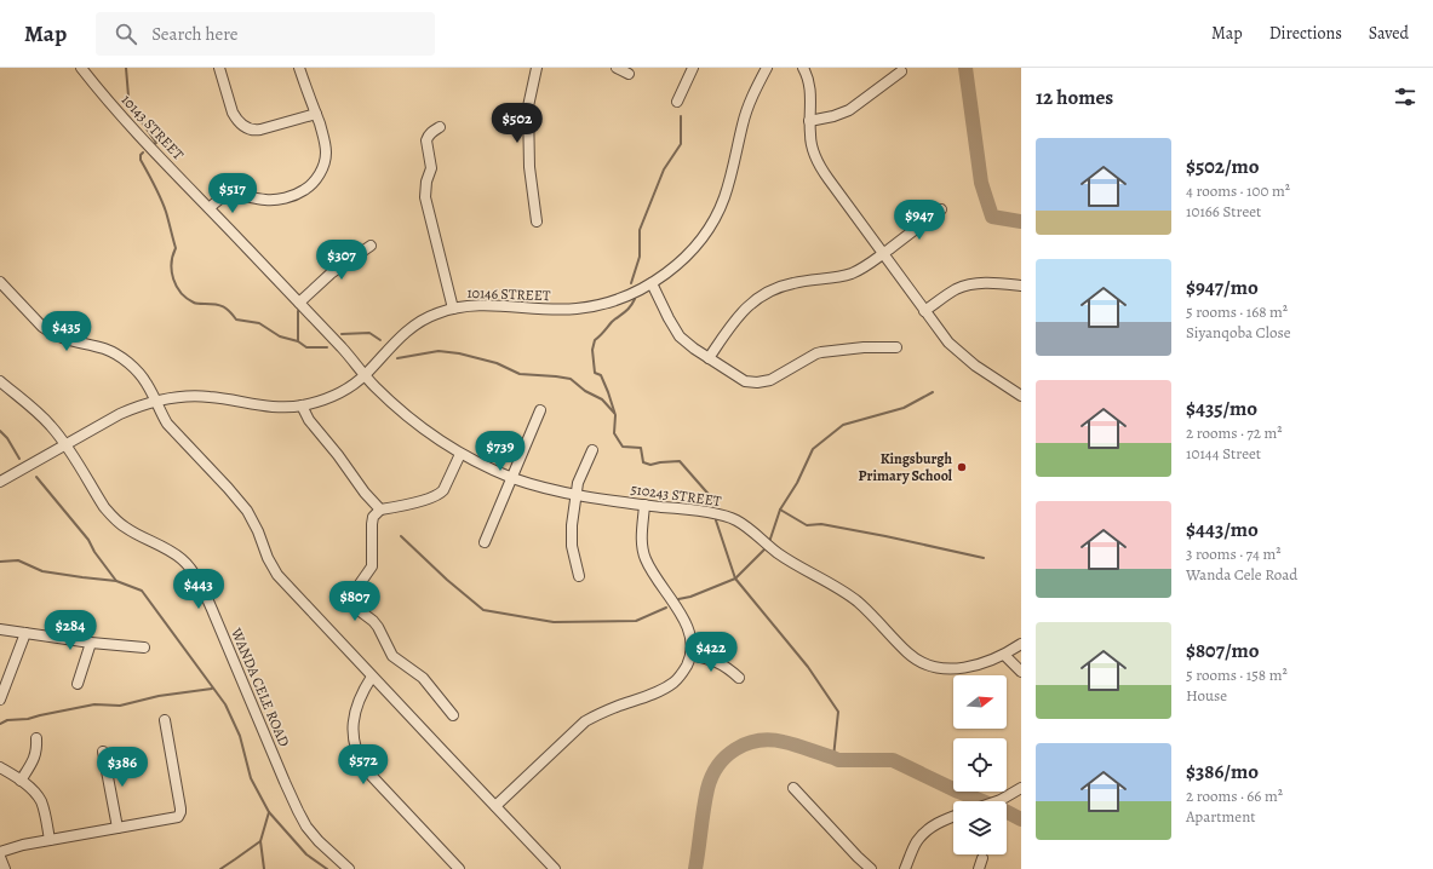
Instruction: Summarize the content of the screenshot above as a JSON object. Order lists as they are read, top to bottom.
{
  "streets": {
    "street": [
      "10143 STREET",
      "10146 STREET",
      "510243 STREET",
      "WANDA CELE ROAD"
    ]
  },
  "crossings": [
    ["10143 STREET", "10146 STREET"],
    ["10143 STREET", "510243 STREET"],
    ["10146 STREET", "510243 STREET"],
    ["10146 STREET", "WANDA CELE ROAD"]
  ],
  "places": ["Kingsburgh Primary School"],
  "north": "right",
  "page": {
    "header": "Map",
    "search": "Search here",
    "nav": ["Map", "Directions", "Saved"],
    "heading": "12 homes",
    "price": [
      "$502",
      "$517",
      "$947",
      "$307",
      "$435",
      "$739",
      "$443",
      "$807",
      "$284",
      "$422",
      "$572",
      "$386"
    ],
    "list": [
      {
        "name": "$502/mo",
        "note": "4 rooms · 100 m² · 10166 Street"
      },
      {
        "name": "$947/mo",
        "note": "5 rooms · 168 m² · Siyanqoba Close"
      },
      {
        "name": "$435/mo",
        "note": "2 rooms · 72 m² · 10144 Street"
      },
      {
        "name": "$443/mo",
        "note": "3 rooms · 74 m² · Wanda Cele Road"
      },
      {
        "name": "$807/mo",
        "note": "5 rooms · 158 m² · House"
      },
      {
        "name": "$386/mo",
        "note": "2 rooms · 66 m² · Apartment"
      }
    ]
  }
}
